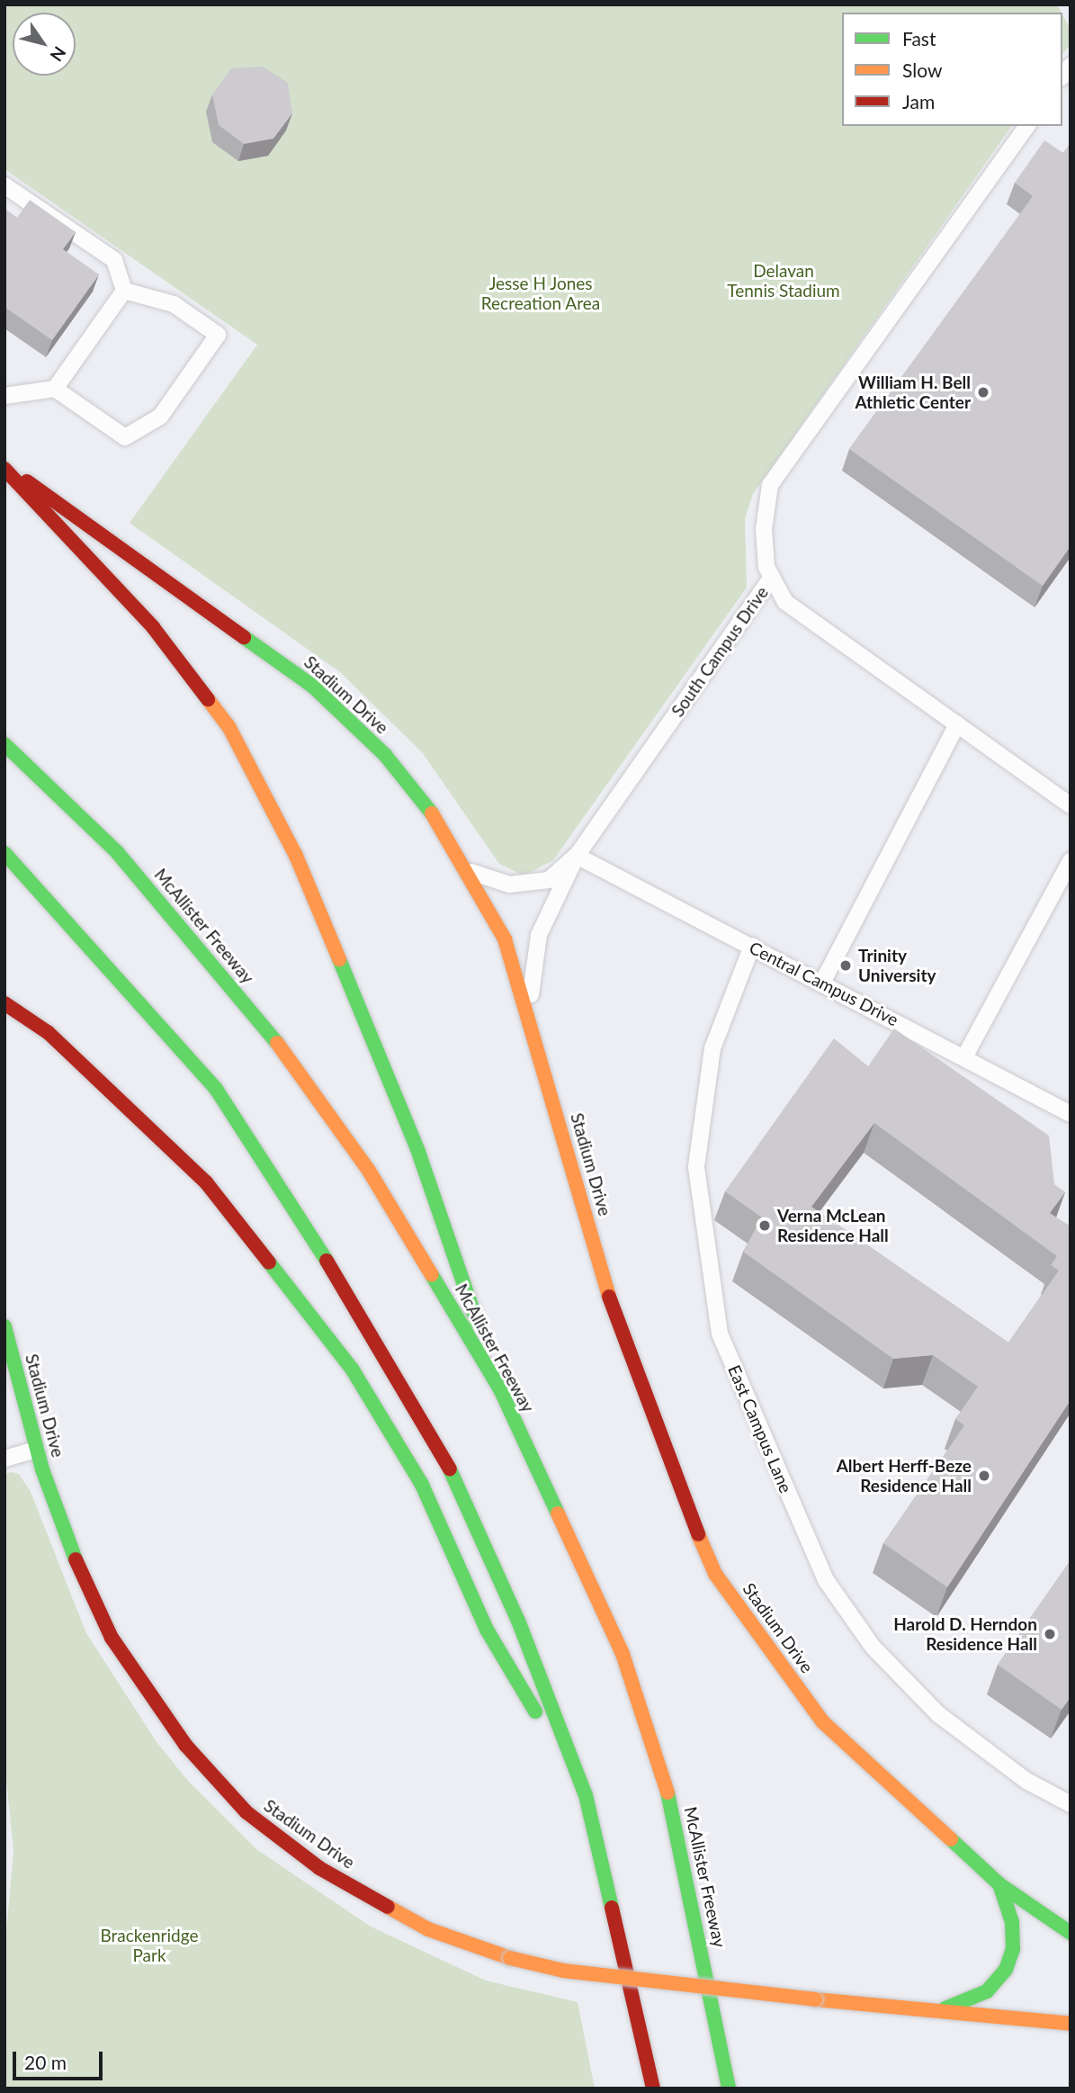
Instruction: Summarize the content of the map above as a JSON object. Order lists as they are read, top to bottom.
{
  "streets": {
    "main road": ["Stadium Drive", "McAllister Freeway"],
    "lane": ["South Campus Drive", "Central Campus Drive", "East Campus Lane"]
  },
  "crossings": [
    ["South Campus Drive", "Central Campus Drive"],
    ["Central Campus Drive", "East Campus Lane"]
  ],
  "parks": ["Delavan Tennis Stadium", "Jesse H Jones Recreation Area", "Brackenridge Park"],
  "places": [
    "William H. Bell Athletic Center",
    "Trinity University",
    "Verna McLean Residence Hall",
    "Albert Herff-Beze Residence Hall",
    "Harold D. Herndon Residence Hall"
  ],
  "legend": ["Fast", "Slow", "Jam"],
  "scale_bar": "20 m",
  "north": "bottom right"
}
